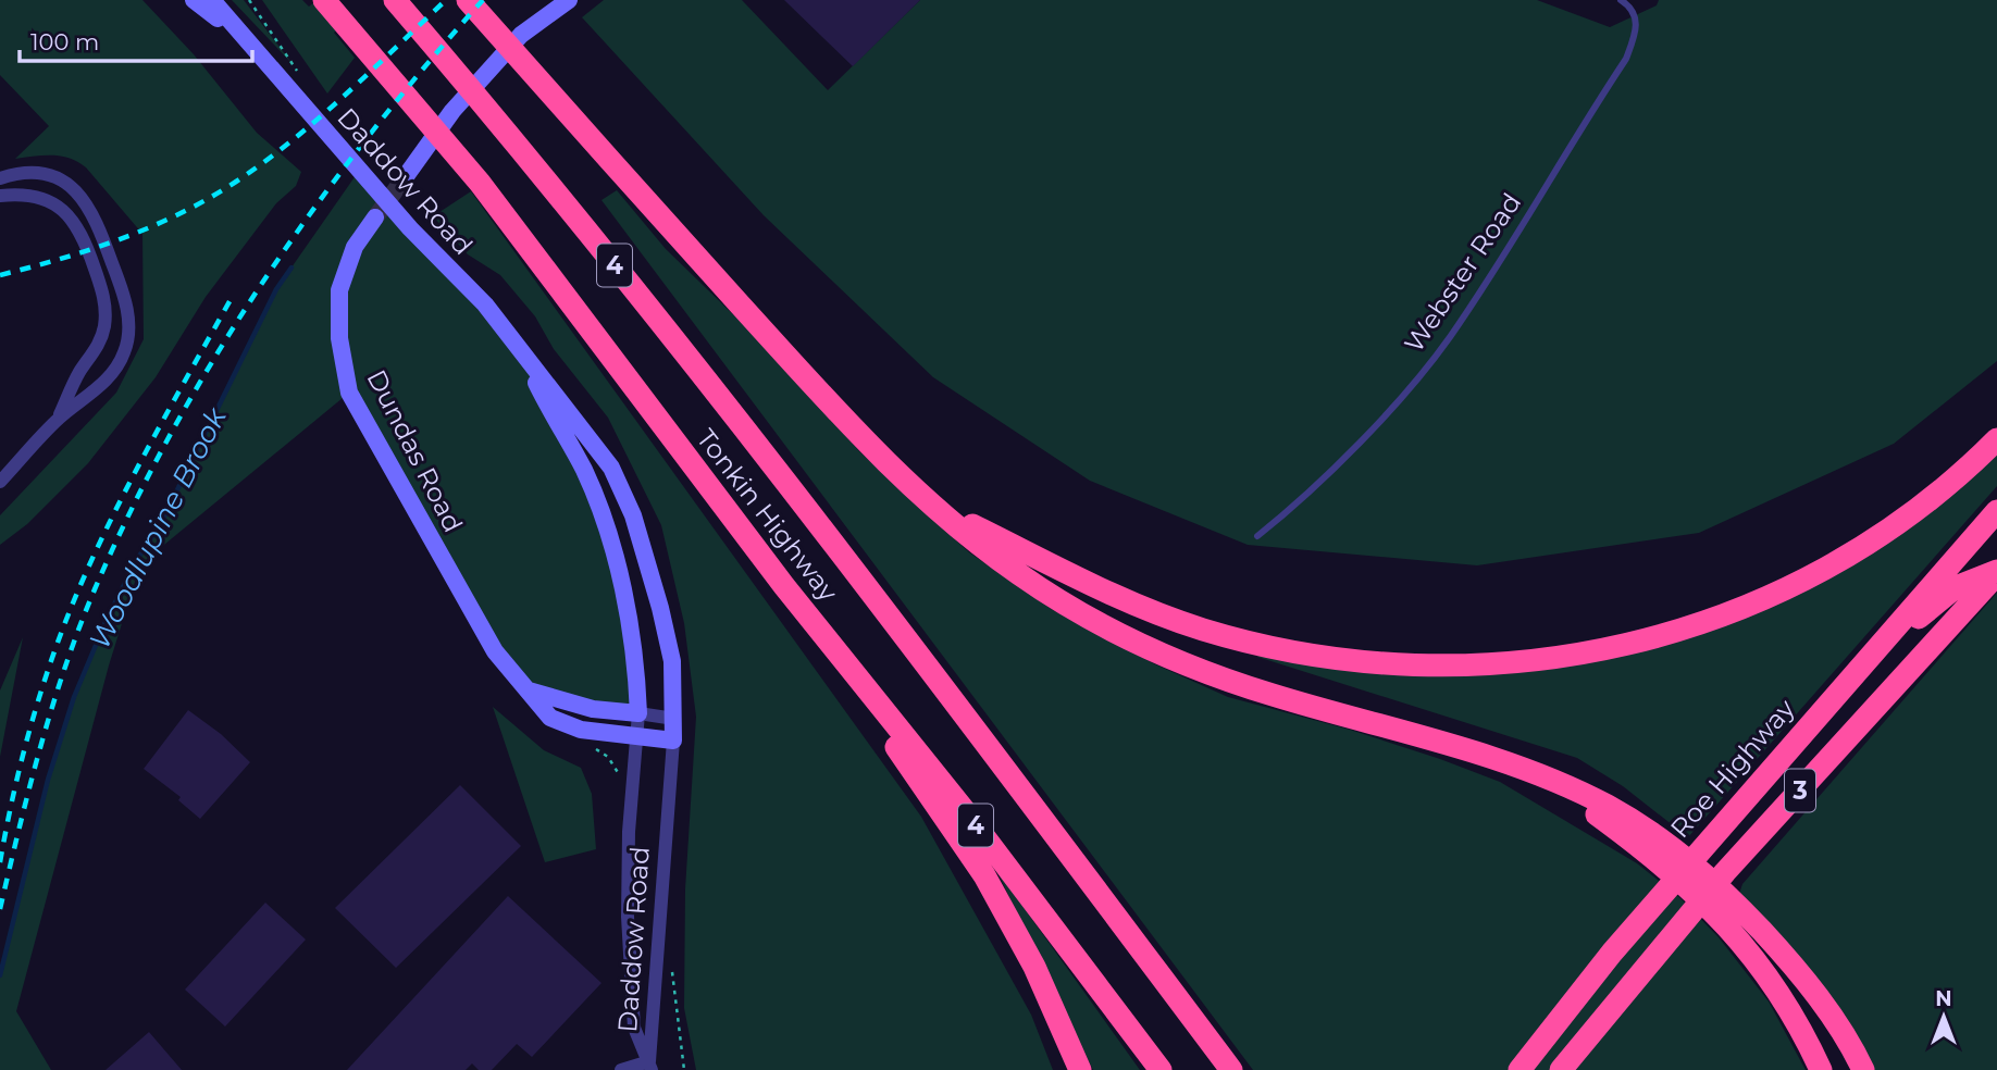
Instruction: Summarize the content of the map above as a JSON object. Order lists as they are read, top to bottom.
{
  "streets": {
    "highway": [
      "4",
      "Tonkin Highway",
      "Roe Highway",
      "3"
    ],
    "main road": ["Daddow Road", "Dundas Road"],
    "lane": ["Webster Road"]
  },
  "crossings": [
    ["Daddow Road", "Dundas Road"]
  ],
  "water": ["Woodlupine Brook"],
  "scale_bar": "100 m",
  "north": "top"
}
